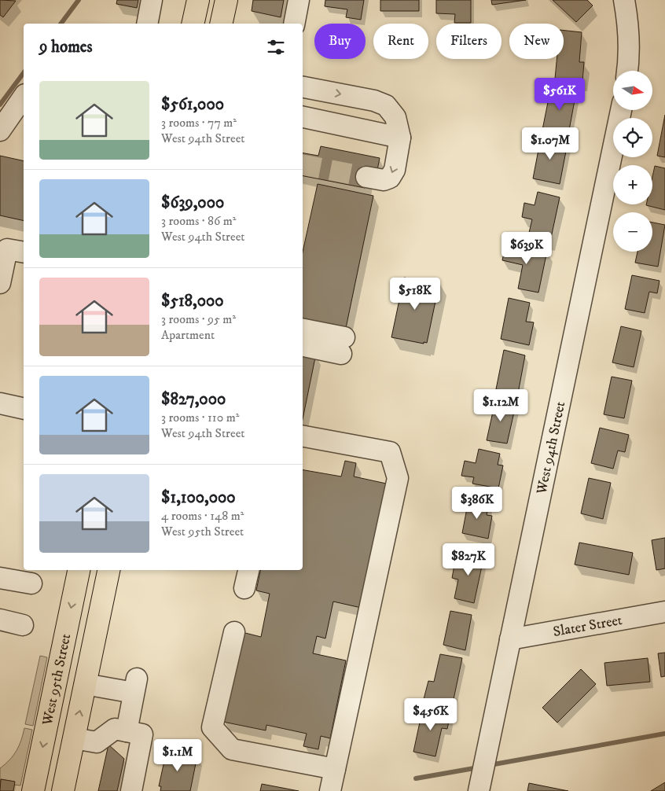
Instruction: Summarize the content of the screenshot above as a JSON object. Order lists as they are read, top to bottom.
{
  "streets": {
    "main road": ["West 95th Street"],
    "street": ["West 94th Street", "Slater Street"]
  },
  "crossings": [
    ["West 94th Street", "Slater Street"]
  ],
  "north": "right",
  "page": {
    "chip": [
      "Buy",
      "Rent",
      "Filters",
      "New"
    ],
    "heading": "9 homes",
    "map_buttons": ["+", "−"],
    "list": [
      {
        "name": "$561,000",
        "note": "3 rooms · 77 m² · West 94th Street"
      },
      {
        "name": "$639,000",
        "note": "3 rooms · 86 m² · West 94th Street"
      },
      {
        "name": "$518,000",
        "note": "3 rooms · 95 m² · Apartment"
      },
      {
        "name": "$827,000",
        "note": "3 rooms · 110 m² · West 94th Street"
      },
      {
        "name": "$1,100,000",
        "note": "4 rooms · 148 m² · West 95th Street"
      }
    ],
    "price": [
      "$561K",
      "$1.07M",
      "$639K",
      "$518K",
      "$1.12M",
      "$386K",
      "$827K",
      "$456K",
      "$1.1M"
    ]
  }
}
